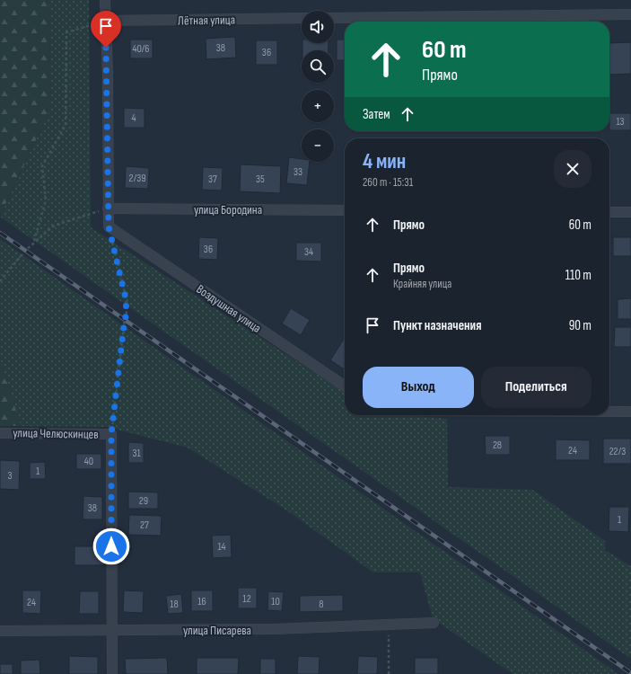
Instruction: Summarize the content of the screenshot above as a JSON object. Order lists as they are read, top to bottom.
{
  "streets": {
    "street": [
      "Лётная улица",
      "улица Бородина",
      "Воздушная улица",
      "улица Челюскинцев",
      "улица Писарева"
    ]
  },
  "house_numbers": [
    "38",
    "40/6",
    "36",
    "4",
    "13",
    "33",
    "2/39",
    "37",
    "35",
    "36",
    "34",
    "28",
    "24",
    "22/3",
    "31",
    "40",
    "1",
    "3",
    "29",
    "38",
    "1",
    "27",
    "14",
    "12",
    "16",
    "10",
    "24",
    "18",
    "8"
  ],
  "page": {
    "map_buttons": ["+", "−"],
    "turn": ["60 m", "Прямо"],
    "then": "Затем",
    "heading": ["4 мин", "260 m · 15:31"],
    "list": [
      {
        "name": "Прямо",
        "value": "60 m"
      },
      {
        "name": "Прямо",
        "note": "Крайняя улица",
        "value": "110 m"
      },
      {
        "name": "Пункт назначения",
        "value": "90 m"
      }
    ],
    "buttons": ["Выход", "Поделиться"]
  }
}
